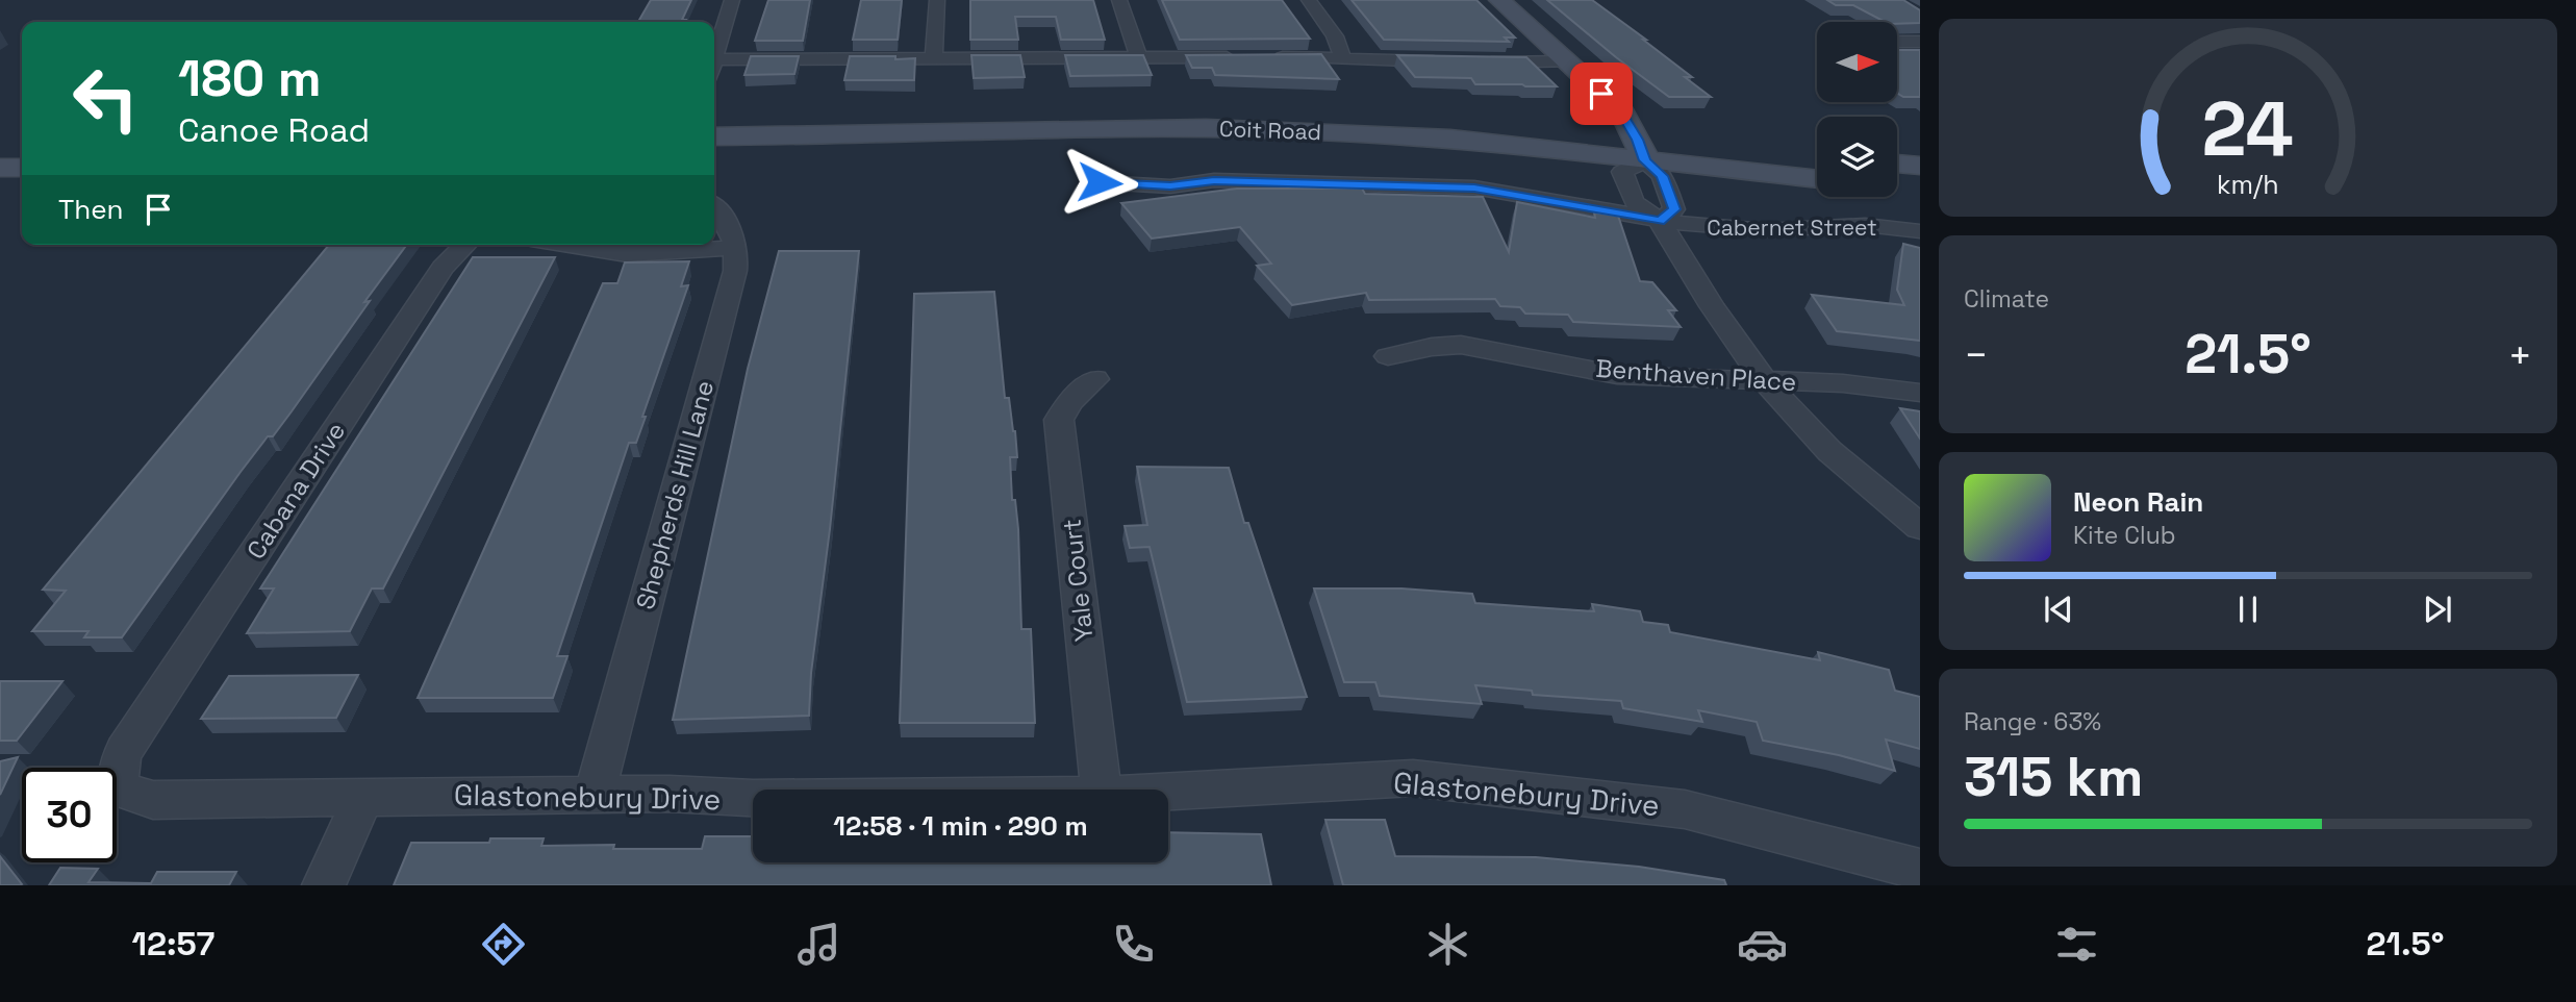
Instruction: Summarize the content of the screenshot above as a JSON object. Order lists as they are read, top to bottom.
{
  "streets": {
    "main road": ["Coit Road"],
    "street": [
      "Cabernet Street",
      "Benthaven Place",
      "Cabana Drive",
      "Shepherds Hill Lane",
      "Yale Court",
      "Glastonebury Drive"
    ]
  },
  "crossings": [
    ["Cabana Drive", "Glastonebury Drive"],
    ["Shepherds Hill Lane", "Glastonebury Drive"]
  ],
  "north": "right",
  "page": {
    "turn": ["180 m", "Canoe Road"],
    "then": "Then",
    "tile": [
      "Climate",
      ["Range · 63%", "315 km"]
    ],
    "heat": ["−", "21.5°", "+"],
    "song": ["Neon Rain", "Kite Club"],
    "limit": "30",
    "trip": "12:58 · 1 min · 290 m",
    "tabs": ["12:57", "21.5°"],
    "gauge": ["24", "km/h"]
  }
}
